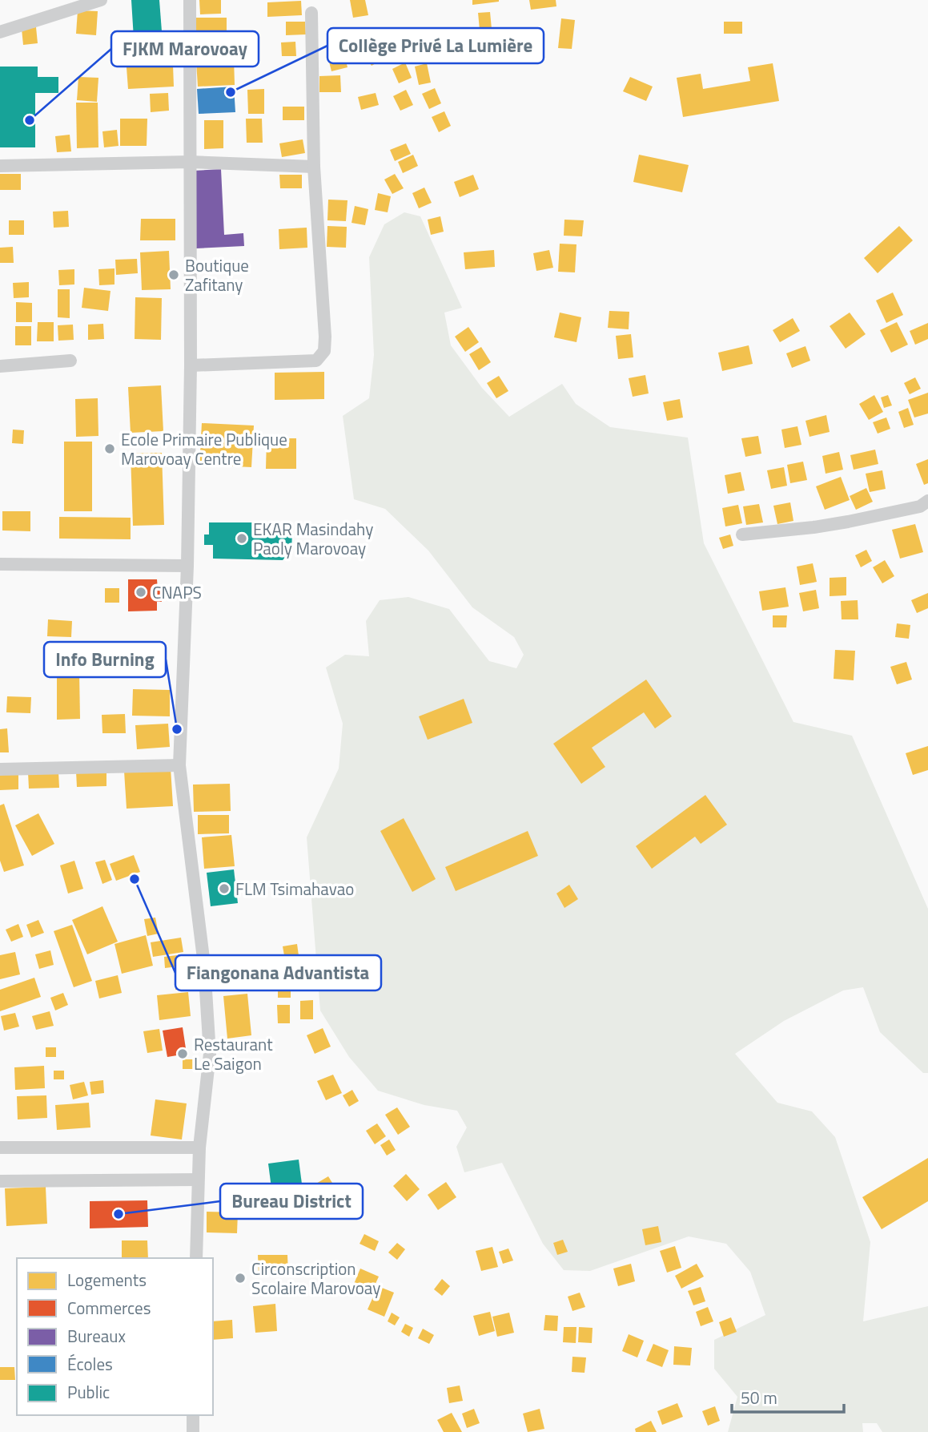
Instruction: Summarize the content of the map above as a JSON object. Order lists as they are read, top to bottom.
{
  "places": [
    "Collège Privé La Lumière",
    "FJKM Marovoay",
    "Boutique Zafitany",
    "Ecole Primaire Publique Marovoay Centre",
    "EKAR Masindahy Paoly Marovoay",
    "CNAPS",
    "Info Burning",
    "Fiangonana Advantista",
    "FLM Tsimahavao",
    "Restaurant Le Saigon",
    "Bureau District",
    "Circonscription Scolaire Marovoay"
  ],
  "legend": [
    "Logements",
    "Commerces",
    "Bureaux",
    "Écoles",
    "Public"
  ],
  "scale_bar": "50 m"
}
